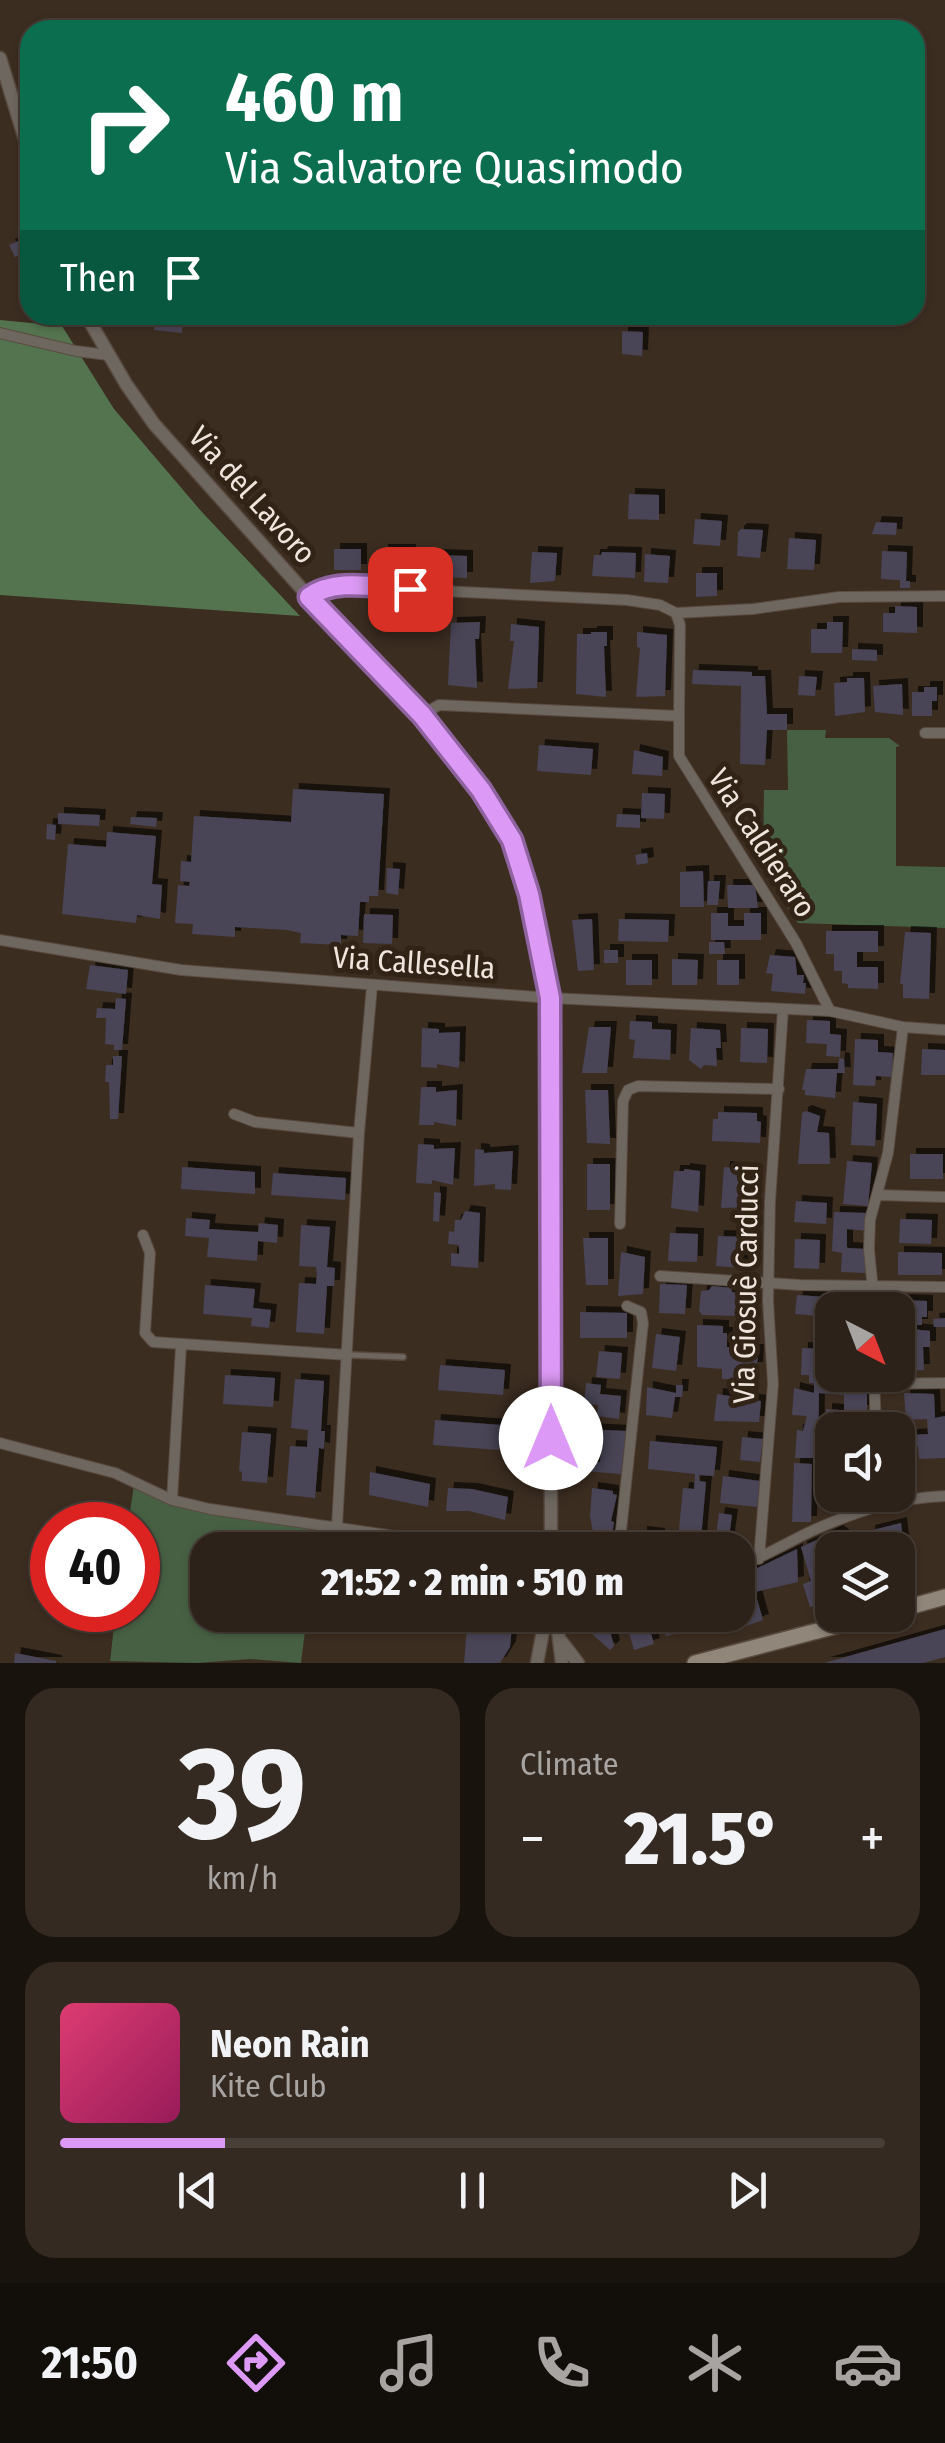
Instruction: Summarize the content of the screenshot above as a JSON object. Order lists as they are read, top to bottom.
{
  "streets": {
    "street": [
      "Via del Lavoro",
      "Via Caldieraro",
      "Via Callesella",
      "Via Giosuè Carducci"
    ]
  },
  "crossings": [
    ["Via del Lavoro", "Via Callesella"],
    ["Via Caldieraro", "Via Callesella"],
    ["Via Callesella", "Via Giosuè Carducci"]
  ],
  "north": "bottom right",
  "page": {
    "turn": ["460 m", "Via Salvatore Quasimodo"],
    "then": "Then",
    "limit": "40",
    "trip": "21:52 · 2 min · 510 m",
    "tile": [
      ["39", "km/h"],
      "Climate"
    ],
    "heat": ["−", "21.5°", "+"],
    "song": ["Neon Rain", "Kite Club"],
    "tabs": "21:50"
  }
}
